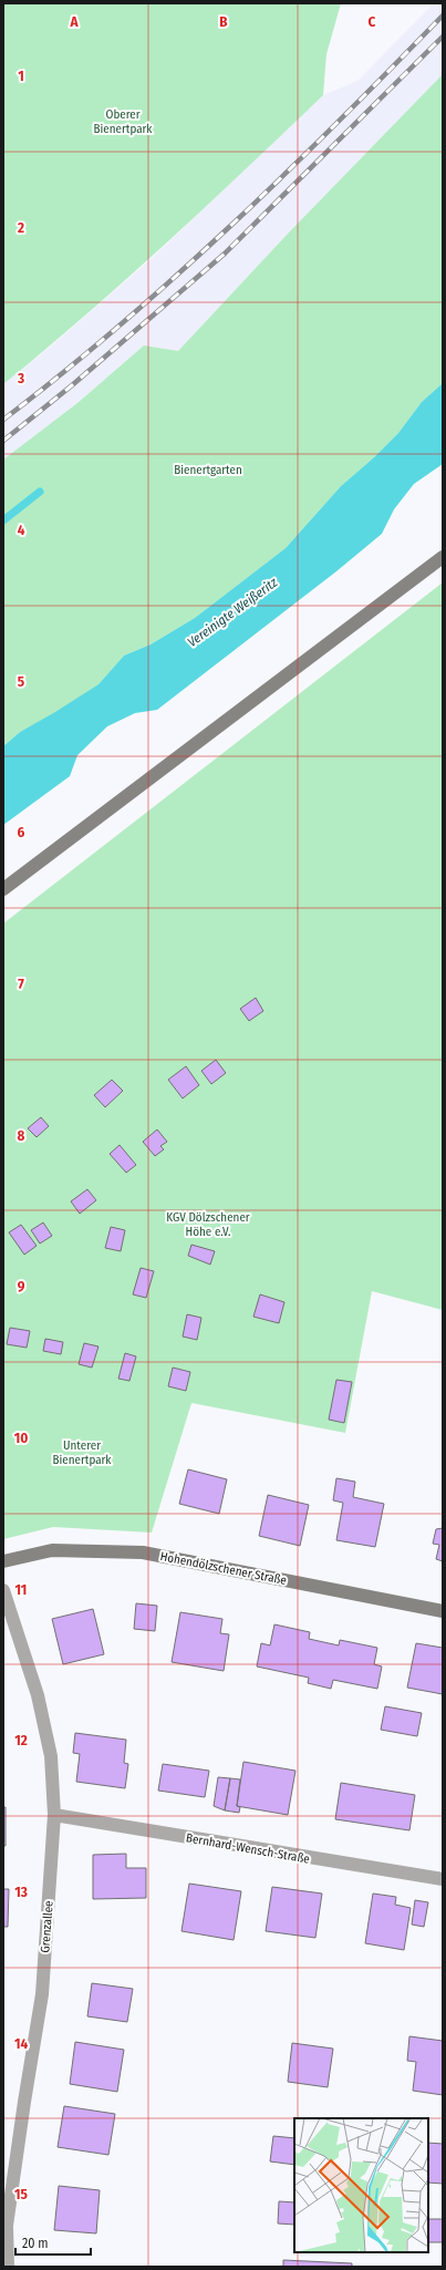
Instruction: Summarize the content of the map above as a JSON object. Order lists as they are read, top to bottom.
{
  "streets": {
    "main road": ["Hohendölzschener Straße"],
    "street": ["Bernhard-Wensch-Straße", "Grenzallee"]
  },
  "crossings": [
    ["Bernhard-Wensch-Straße", "Grenzallee"]
  ],
  "water": ["Vereinigte Weißeritz"],
  "parks": [
    "Oberer Bienertpark",
    "Bienertgarten",
    "KGV Dölzschener Höhe e.V.",
    "Unterer Bienertpark"
  ],
  "scale_bar": "20 m",
  "grid": {
    "columns": ["A", "B", "C"],
    "rows": [
      "1",
      "2",
      "3",
      "4",
      "5",
      "6",
      "7",
      "8",
      "9",
      "10",
      "11",
      "12",
      "13",
      "14",
      "15"
    ]
  }
}
